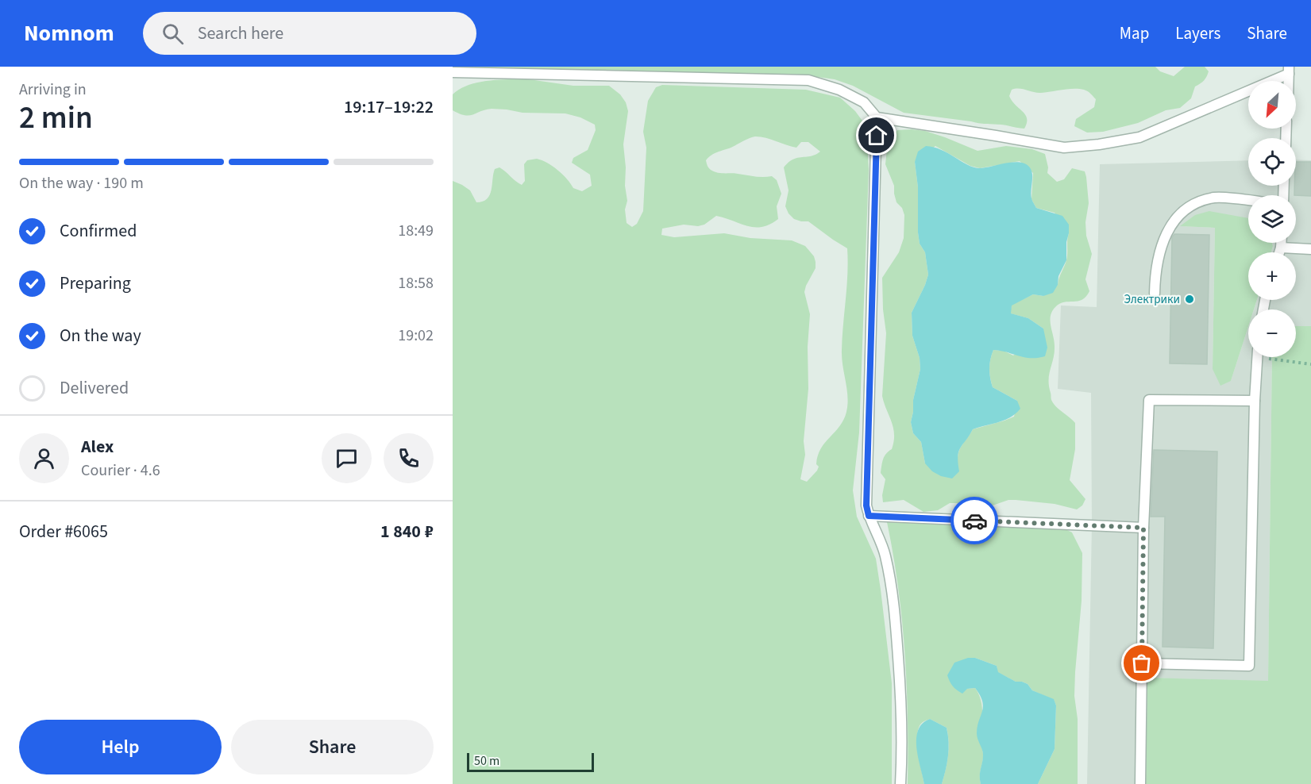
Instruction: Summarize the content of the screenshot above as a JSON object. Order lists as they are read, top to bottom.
{
  "places": ["Электрики"],
  "scale_bar": "50 m",
  "north": "bottom left",
  "page": {
    "header": "Nomnom",
    "search": "Search here",
    "nav": ["Map", "Layers", "Share"],
    "heading": ["2 min", "Arriving in", "19:17–19:22"],
    "panel": [
      "Alex",
      "Courier · 4.6",
      "Order #6065",
      "1 840 ₽"
    ],
    "map_buttons": ["+", "−"],
    "bar": "On the way · 190 m",
    "list": [
      ["Confirmed", "18:49"],
      ["Preparing", "18:58"],
      ["On the way", "19:02"],
      "Delivered"
    ],
    "buttons": ["Help", "Share"],
    "scale": "50 m"
  }
}
